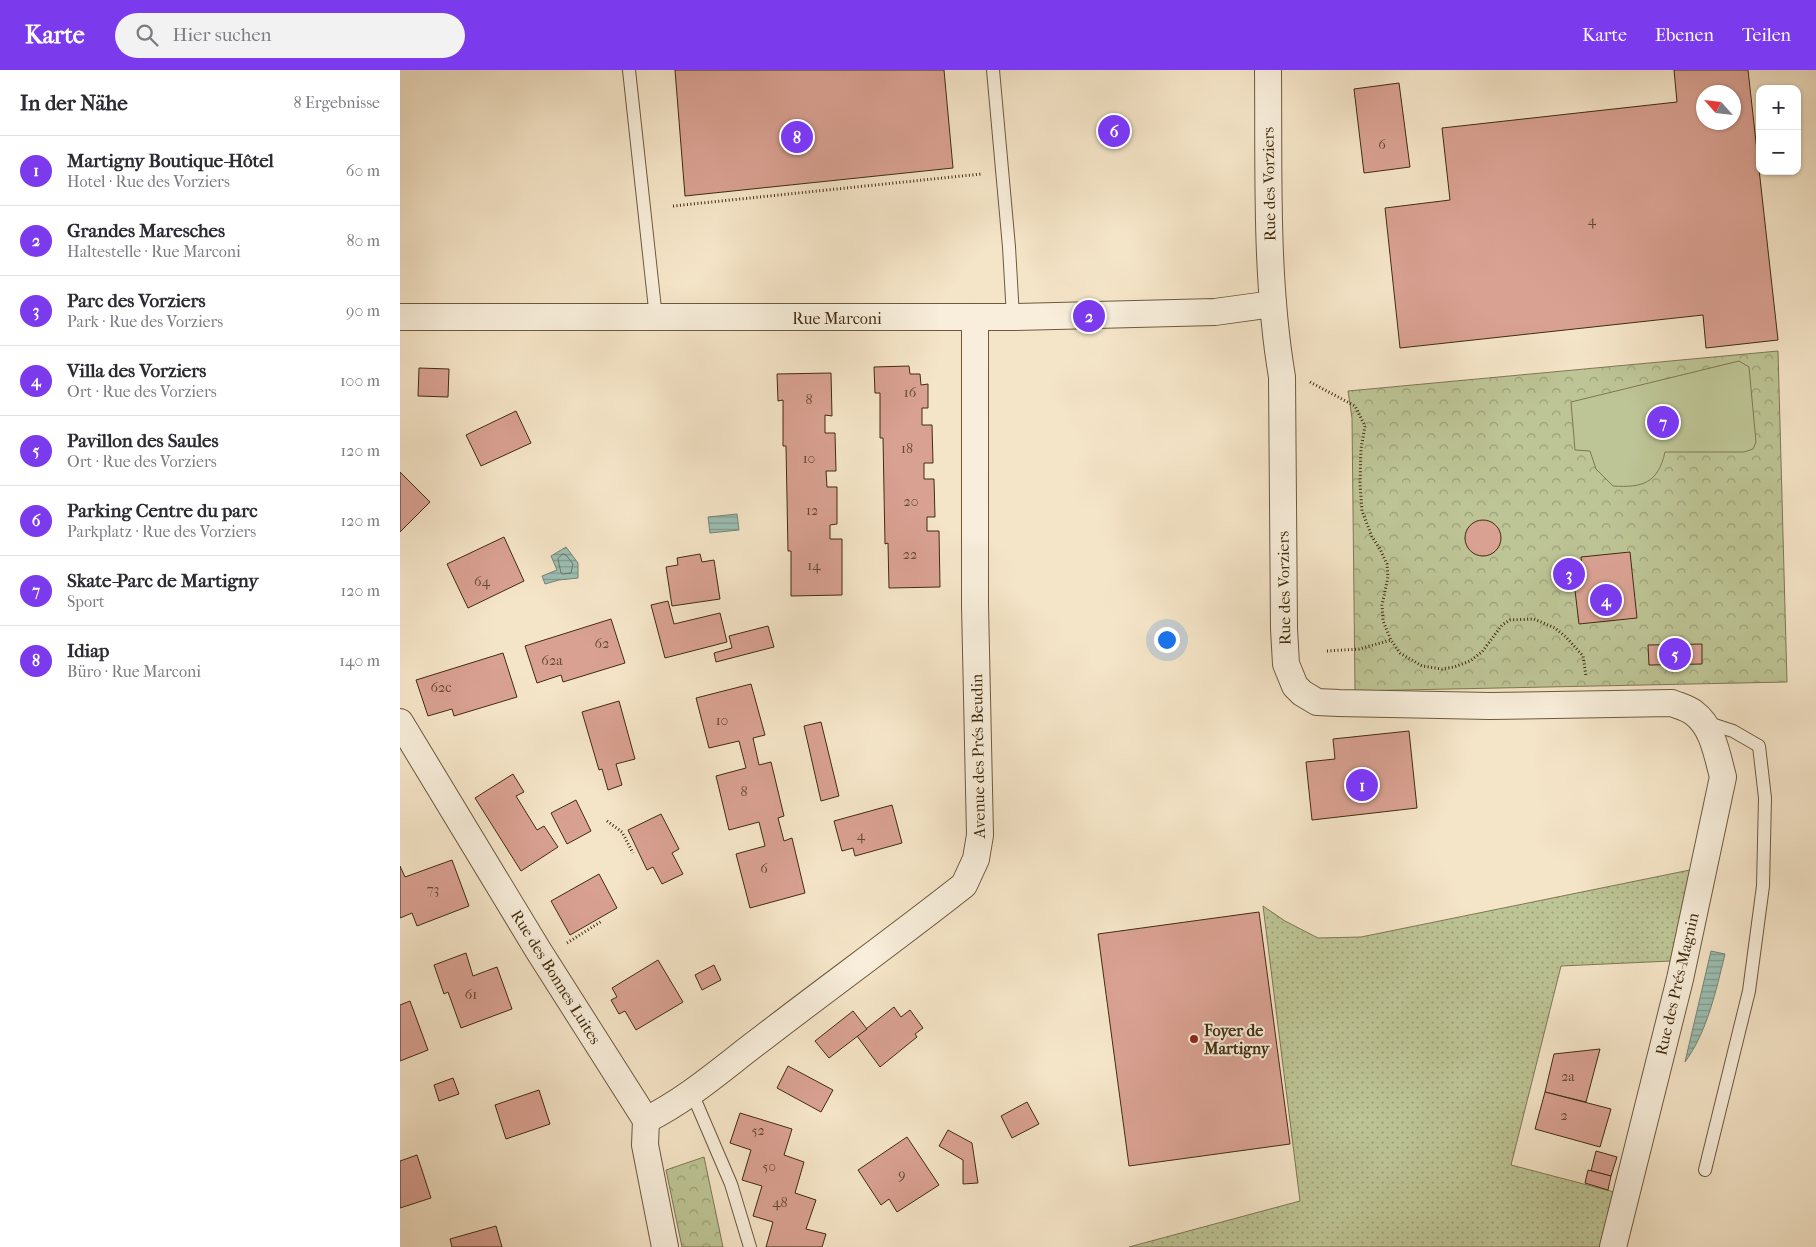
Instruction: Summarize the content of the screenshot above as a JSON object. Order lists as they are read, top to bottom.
{
  "streets": {
    "street": [
      "Rue des Vorziers",
      "Rue Marconi",
      "Avenue des Prés Beudin",
      "Rue des Bonnes Luites",
      "Rue des Prés-Magnin"
    ]
  },
  "crossings": [
    ["Rue des Vorziers", "Rue Marconi"],
    ["Rue des Vorziers", "Rue des Prés-Magnin"],
    ["Rue Marconi", "Avenue des Prés Beudin"],
    ["Avenue des Prés Beudin", "Rue des Bonnes Luites"]
  ],
  "places": ["Foyer de Martigny"],
  "house_numbers": [
    "6",
    "4",
    "16",
    "8",
    "18",
    "10",
    "20",
    "12",
    "22",
    "14",
    "64",
    "62",
    "62a",
    "62c",
    "10",
    "8",
    "4",
    "6",
    "73",
    "61",
    "2a",
    "2",
    "52",
    "50",
    "9",
    "48"
  ],
  "north": "top left",
  "page": {
    "header": "Karte",
    "search": "Hier suchen",
    "nav": ["Karte", "Ebenen", "Teilen"],
    "heading": ["In der Nähe", "8 Ergebnisse"],
    "map_buttons": ["+", "−"],
    "pins": [
      "6",
      "8",
      "2",
      "7",
      "3",
      "4",
      "5",
      "1"
    ],
    "list": [
      {
        "mark": "1",
        "name": "Martigny Boutique-Hôtel",
        "note": "Hotel · Rue des Vorziers",
        "value": "60 m"
      },
      {
        "mark": "2",
        "name": "Grandes Maresches",
        "note": "Haltestelle · Rue Marconi",
        "value": "80 m"
      },
      {
        "mark": "3",
        "name": "Parc des Vorziers",
        "note": "Park · Rue des Vorziers",
        "value": "90 m"
      },
      {
        "mark": "4",
        "name": "Villa des Vorziers",
        "note": "Ort · Rue des Vorziers",
        "value": "100 m"
      },
      {
        "mark": "5",
        "name": "Pavillon des Saules",
        "note": "Ort · Rue des Vorziers",
        "value": "120 m"
      },
      {
        "mark": "6",
        "name": "Parking Centre du parc",
        "note": "Parkplatz · Rue des Vorziers",
        "value": "120 m"
      },
      {
        "mark": "7",
        "name": "Skate-Parc de Martigny",
        "note": "Sport",
        "value": "120 m"
      },
      {
        "mark": "8",
        "name": "Idiap",
        "note": "Büro · Rue Marconi",
        "value": "140 m"
      }
    ]
  }
}
